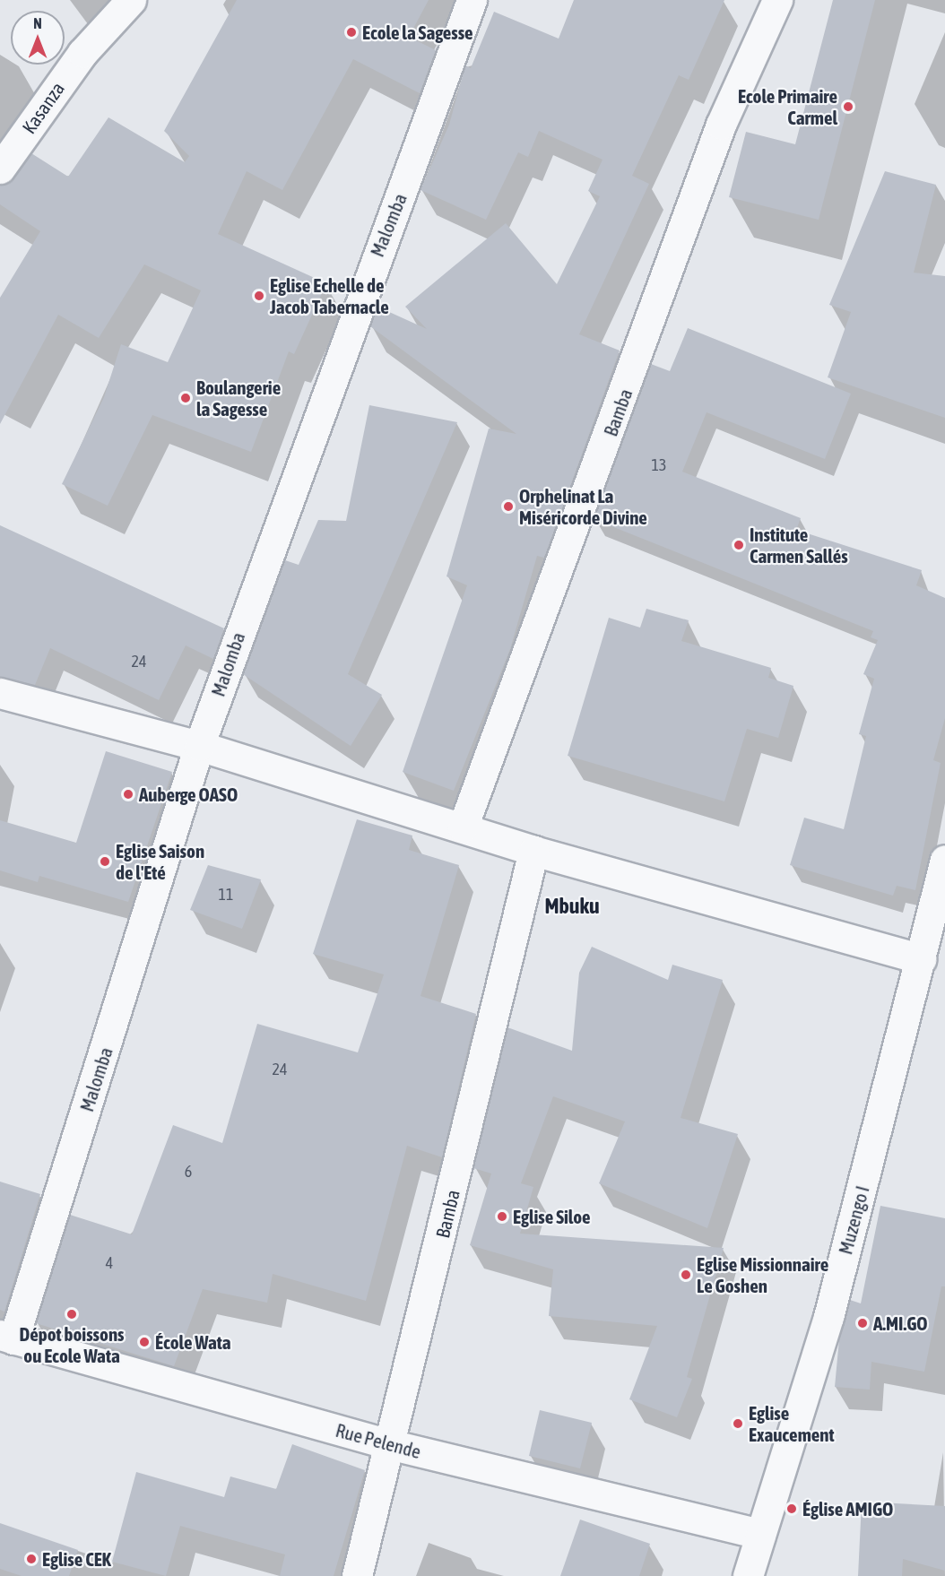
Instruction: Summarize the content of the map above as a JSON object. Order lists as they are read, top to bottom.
{
  "streets": {
    "street": [
      "Kasanza",
      "Malomba",
      "Bamba",
      "Muzengo I",
      "Rue Pelende"
    ]
  },
  "crossings": [
    ["Malomba", "Rue Pelende"],
    ["Bamba", "Rue Pelende"],
    ["Muzengo I", "Rue Pelende"]
  ],
  "districts": ["Mbuku"],
  "places": [
    "Ecole la Sagesse",
    "Ecole Primaire Carmel",
    "Eglise Echelle de Jacob Tabernacle",
    "Boulangerie la Sagesse",
    "Orphelinat La Miséricorde Divine",
    "Institute Carmen Sallés",
    "Auberge OASO",
    "Eglise Saison de l'Eté",
    "Eglise Siloe",
    "Eglise Missionnaire Le Goshen",
    "Dépot boissons ou Ecole Wata",
    "A.MI.GO",
    "École Wata",
    "Eglise Exaucement",
    "Église AMIGO",
    "Eglise CEK"
  ],
  "house_numbers": [
    "13",
    "24",
    "11",
    "24",
    "6",
    "4"
  ],
  "north": "top"
}
